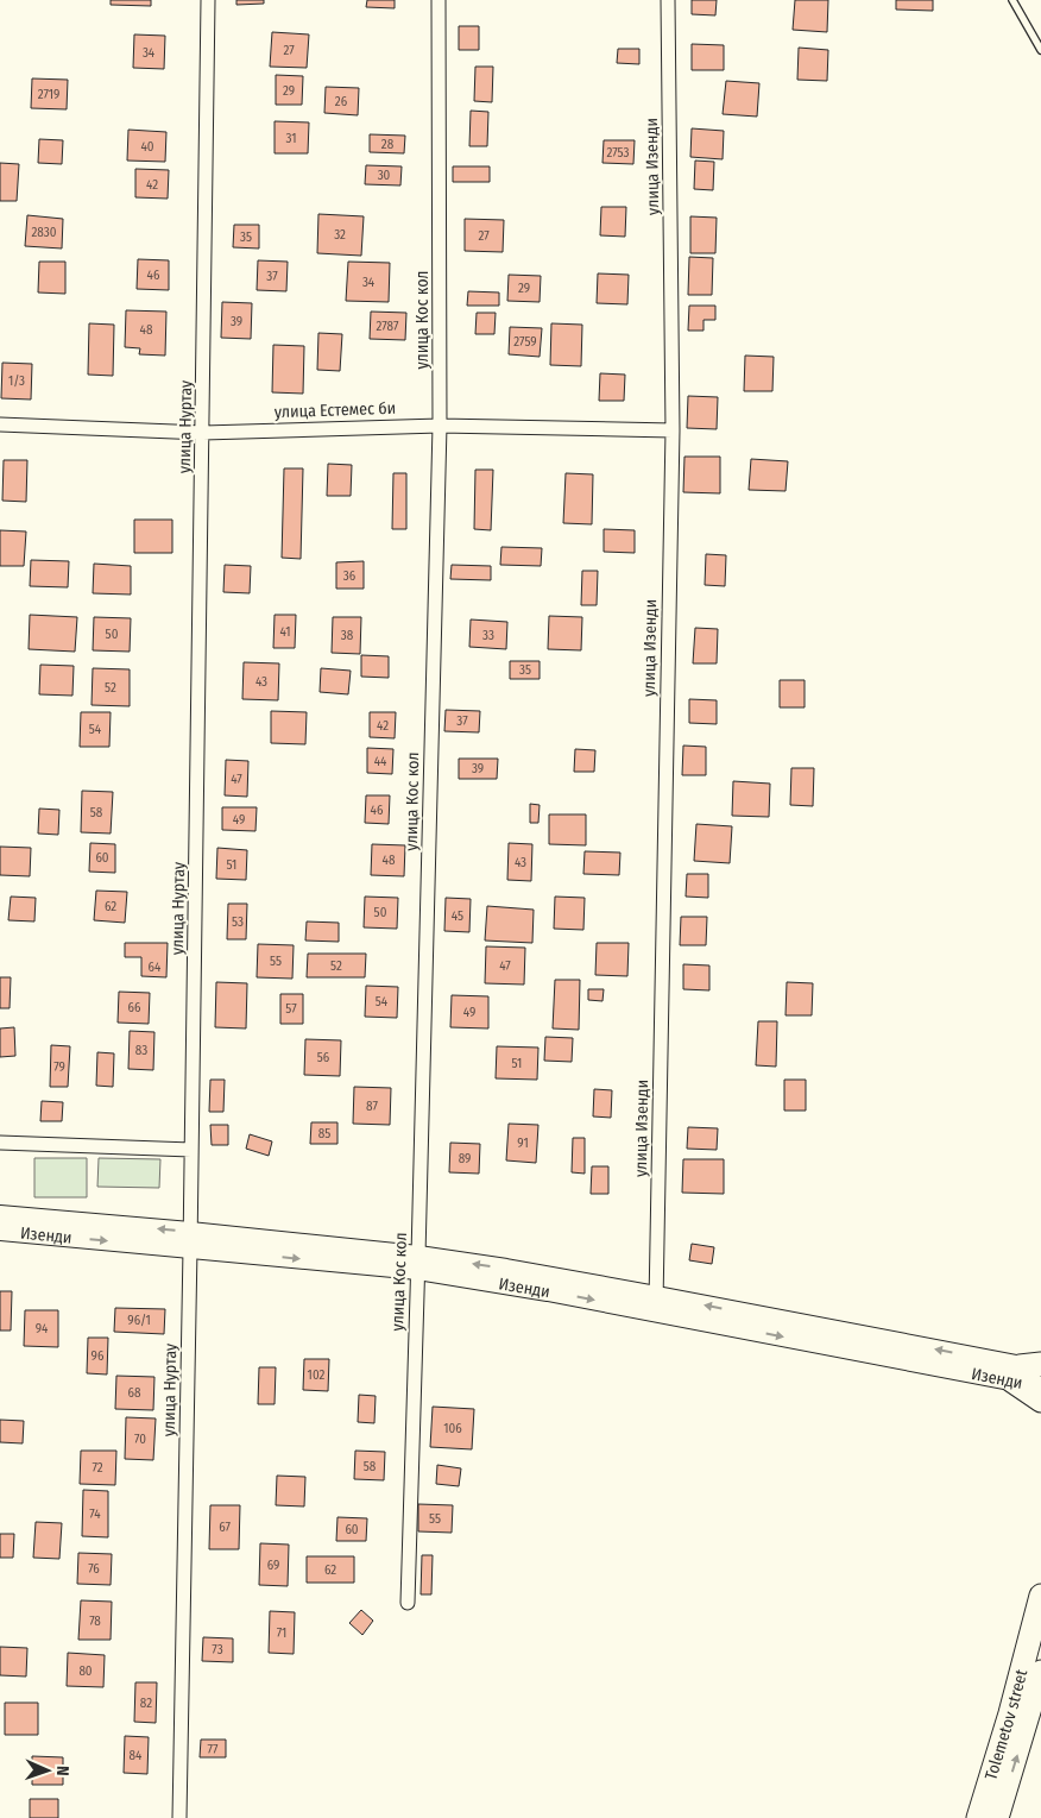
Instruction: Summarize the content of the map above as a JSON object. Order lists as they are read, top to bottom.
{
  "streets": {
    "main road": ["Tolemetov street"],
    "street": [
      "улица Изенди",
      "улица Кос кол",
      "улица Естемес би",
      "улица Нуртау",
      "Изенди"
    ]
  },
  "crossings": [
    ["улица Изенди", "улица Естемес би"],
    ["улица Изенди", "Изенди"],
    ["улица Кос кол", "улица Естемес би"],
    ["улица Кос кол", "Изенди"],
    ["улица Естемес би", "улица Нуртау"],
    ["улица Нуртау", "Изенди"]
  ],
  "house_numbers": [
    "27",
    "34",
    "29",
    "2719",
    "26",
    "31",
    "28",
    "40",
    "2753",
    "30",
    "42",
    "2830",
    "32",
    "27",
    "35",
    "46",
    "37",
    "34",
    "29",
    "39",
    "2787",
    "48",
    "2759",
    "1/3",
    "36",
    "41",
    "50",
    "38",
    "33",
    "35",
    "43",
    "52",
    "37",
    "42",
    "54",
    "44",
    "39",
    "47",
    "46",
    "58",
    "49",
    "60",
    "48",
    "43",
    "51",
    "62",
    "50",
    "45",
    "53",
    "55",
    "52",
    "47",
    "64",
    "54",
    "66",
    "57",
    "49",
    "83",
    "56",
    "51",
    "79",
    "87",
    "85",
    "91",
    "89",
    "96/1",
    "94",
    "96",
    "102",
    "68",
    "106",
    "70",
    "58",
    "72",
    "74",
    "55",
    "67",
    "60",
    "69",
    "76",
    "62",
    "78",
    "71",
    "73",
    "80",
    "82",
    "77",
    "84"
  ],
  "north": "right"
}
